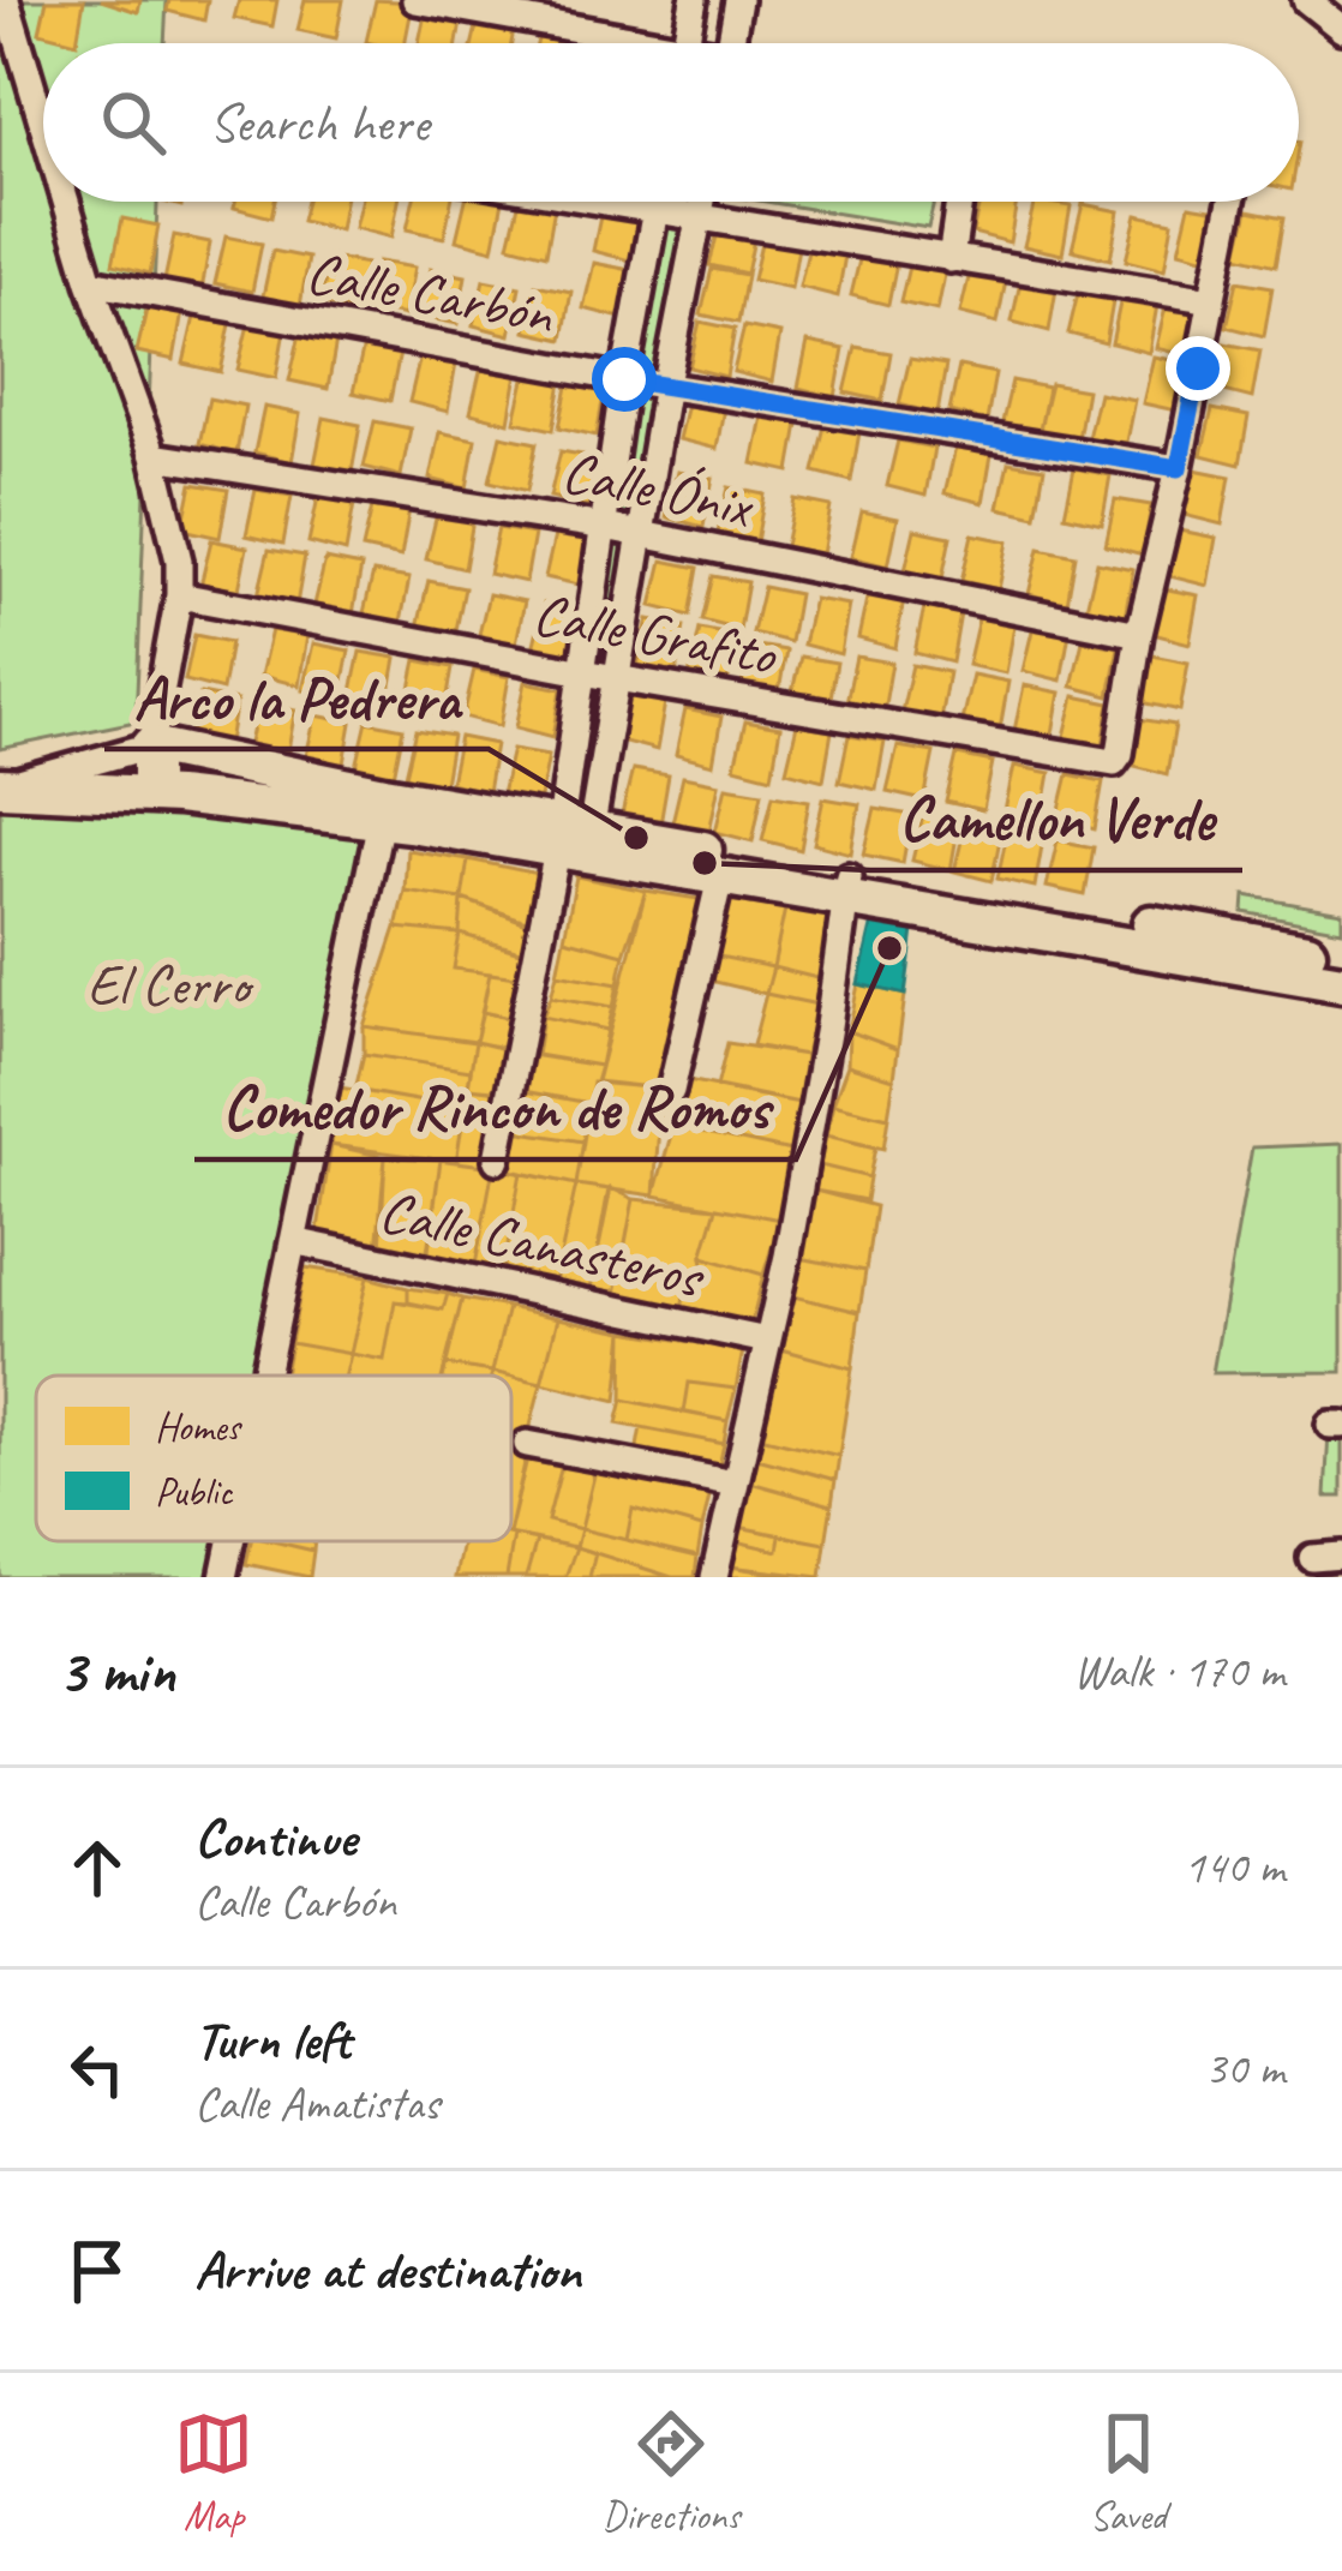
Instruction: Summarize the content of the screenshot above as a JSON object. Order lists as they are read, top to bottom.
{
  "streets": {
    "street": [
      "Calle Carbón",
      "Calle Ónix",
      "Calle Grafito",
      "Calle Canasteros"
    ]
  },
  "crossings": [
    ["Calle Ónix", "Calle Grafito"]
  ],
  "parks": ["El Cerro"],
  "places": ["Arco la Pedrera", "Camellon Verde", "Comedor Rincon de Romos"],
  "legend": ["Homes", "Public"],
  "page": {
    "search": "Search here",
    "heading": ["3 min", "Walk · 170 m"],
    "list": [
      ["Continue", "Calle Carbón", "140 m"],
      ["Turn left", "Calle Amatistas", "30 m"],
      "Arrive at destination"
    ],
    "nav": ["Map", "Directions", "Saved"]
  }
}
